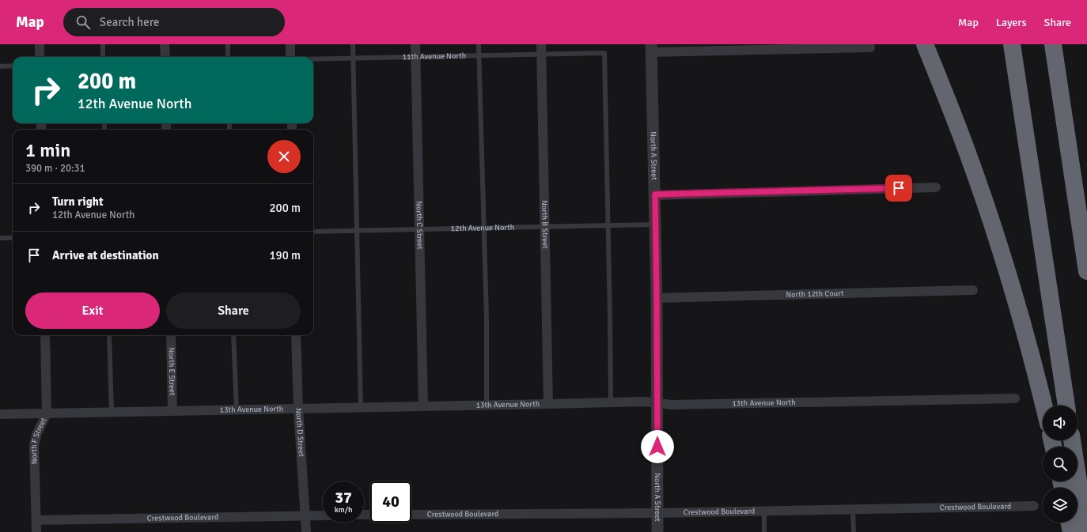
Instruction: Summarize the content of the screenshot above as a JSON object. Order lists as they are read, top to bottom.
{
  "streets": {
    "street": [
      "North A Street",
      "North B Street",
      "North C Street",
      "North 12th Court",
      "North E Street",
      "13th Avenue North",
      "North D Street",
      "North F Street",
      "Crestwood Boulevard"
    ],
    "lane": ["11th Avenue North", "12th Avenue North"]
  },
  "crossings": [
    ["11th Avenue North", "North B Street"],
    ["11th Avenue North", "North C Street"],
    ["11th Avenue North", "12th Avenue North"],
    ["North A Street", "12th Avenue North"],
    ["North A Street", "North 12th Court"],
    ["North A Street", "13th Avenue North"],
    ["North A Street", "Crestwood Boulevard"],
    ["North B Street", "12th Avenue North"],
    ["North B Street", "13th Avenue North"],
    ["North C Street", "12th Avenue North"],
    ["North C Street", "13th Avenue North"],
    ["North E Street", "13th Avenue North"],
    ["13th Avenue North", "North D Street"],
    ["13th Avenue North", "North F Street"],
    ["North D Street", "Crestwood Boulevard"],
    ["North F Street", "Crestwood Boulevard"]
  ],
  "page": {
    "header": "Map",
    "search": "Search here",
    "nav": ["Map", "Layers", "Share"],
    "turn": ["200 m", "12th Avenue North"],
    "heading": ["1 min", "390 m · 20:31"],
    "list": [
      {
        "name": "Turn right",
        "note": "12th Avenue North",
        "value": "200 m"
      },
      {
        "name": "Arrive at destination",
        "value": "190 m"
      }
    ],
    "buttons": ["Exit", "Share"],
    "speed": "37 km/h",
    "limit": "40"
  }
}
